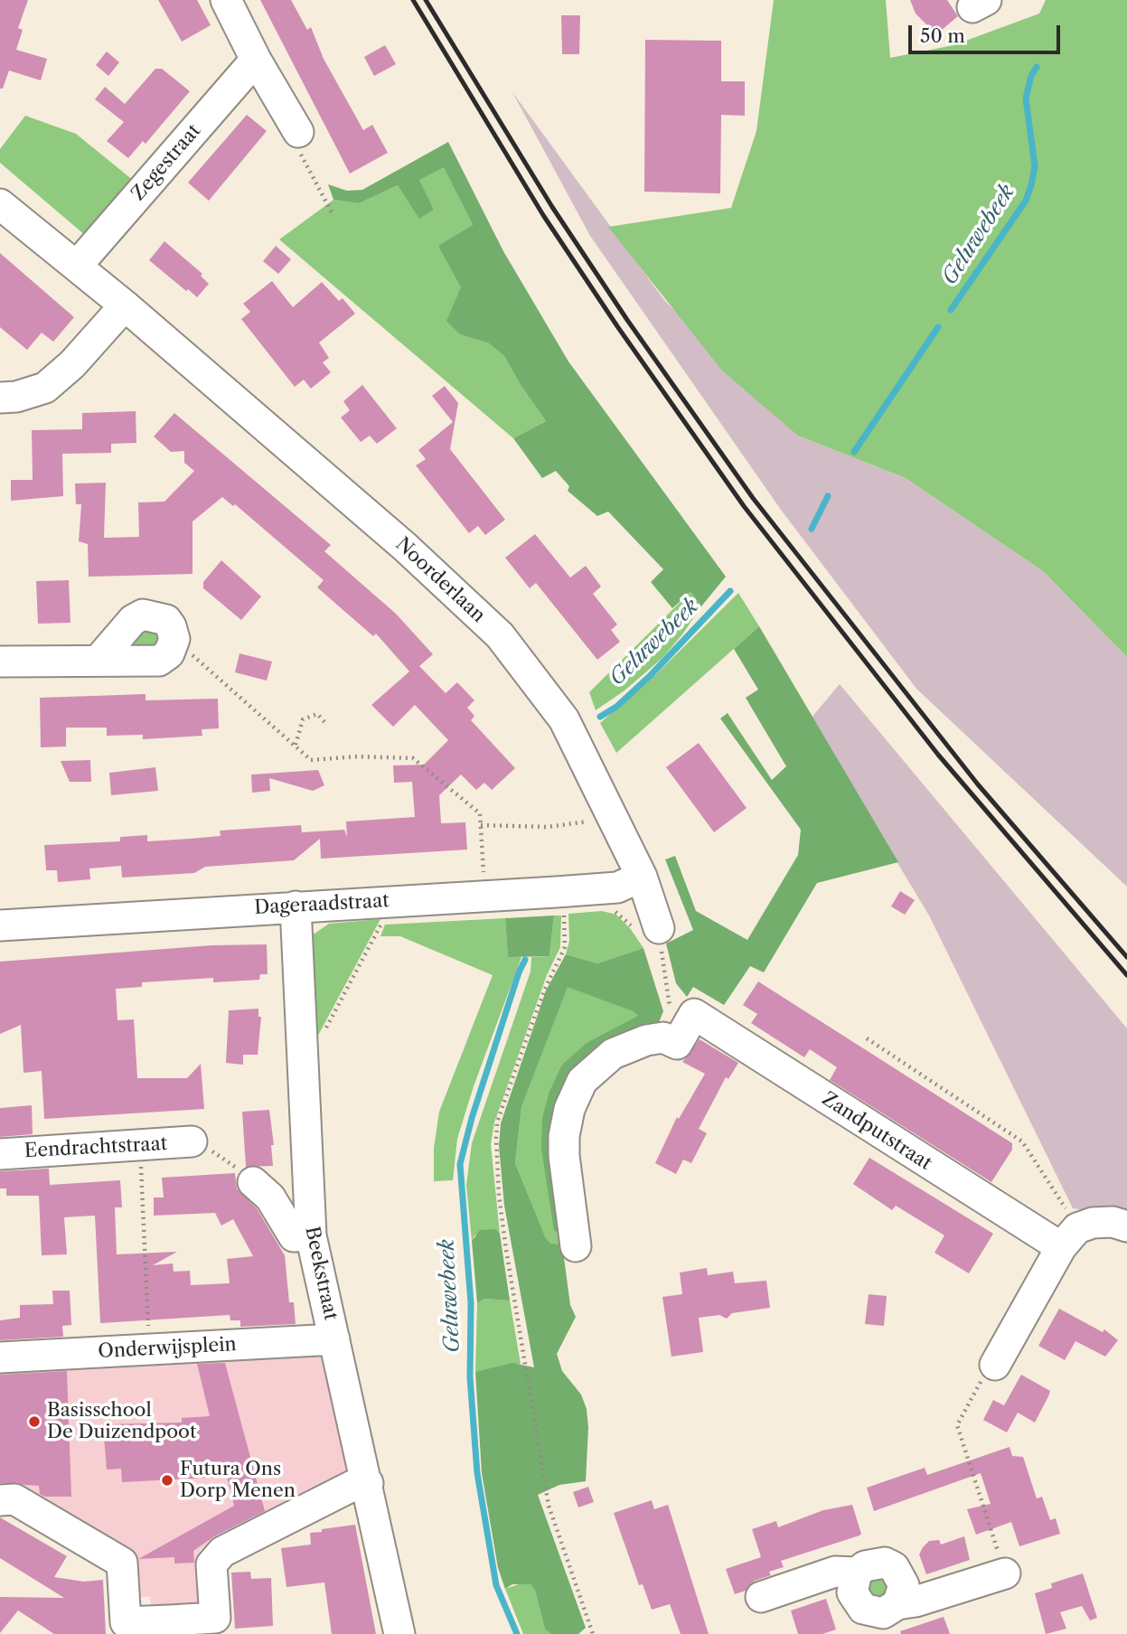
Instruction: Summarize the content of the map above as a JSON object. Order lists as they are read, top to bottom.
{
  "streets": {
    "street": [
      "Zegestraat",
      "Noorderlaan",
      "Dageraadstraat",
      "Zandputstraat",
      "Eendrachtstraat",
      "Beekstraat",
      "Onderwijsplein"
    ]
  },
  "crossings": [
    ["Zegestraat", "Noorderlaan"],
    ["Noorderlaan", "Dageraadstraat"],
    ["Dageraadstraat", "Beekstraat"],
    ["Beekstraat", "Onderwijsplein"]
  ],
  "water": ["Geluwebeek"],
  "places": ["Basisschool De Duizendpoot", "Futura Ons Dorp Menen"],
  "scale_bar": "50 m"
}
